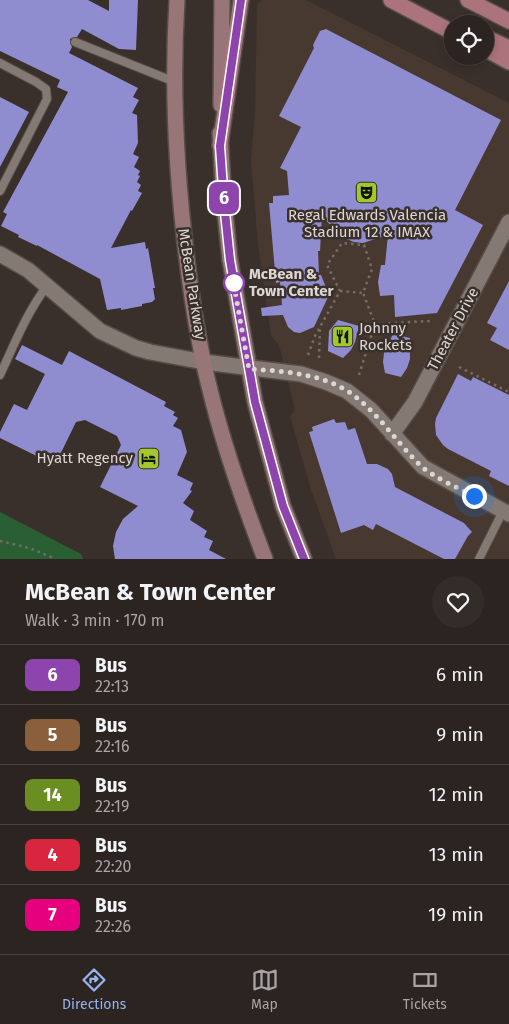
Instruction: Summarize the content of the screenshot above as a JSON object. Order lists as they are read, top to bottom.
{
  "streets": {
    "main road": ["McBean Parkway"],
    "street": ["Theater Drive"]
  },
  "places": {
    "theatre": ["Regal Edwards Valencia Stadium 12 & IMAX"],
    "other": ["McBean & Town Center"],
    "restaurant": ["Johnny Rockets"],
    "hotel": ["Hyatt Regency"]
  },
  "lines": ["bus line 6"],
  "page": {
    "on_map": "6",
    "heading": ["McBean & Town Center", "Walk · 3 min · 170 m"],
    "list": [
      {
        "mark": "6",
        "name": "Bus",
        "note": "22:13",
        "value": "6 min"
      },
      {
        "mark": "5",
        "name": "Bus",
        "note": "22:16",
        "value": "9 min"
      },
      {
        "mark": "14",
        "name": "Bus",
        "note": "22:19",
        "value": "12 min"
      },
      {
        "mark": "4",
        "name": "Bus",
        "note": "22:20",
        "value": "13 min"
      },
      {
        "mark": "7",
        "name": "Bus",
        "note": "22:26",
        "value": "19 min"
      }
    ],
    "tabs": ["Directions", "Map", "Tickets"]
  }
}
